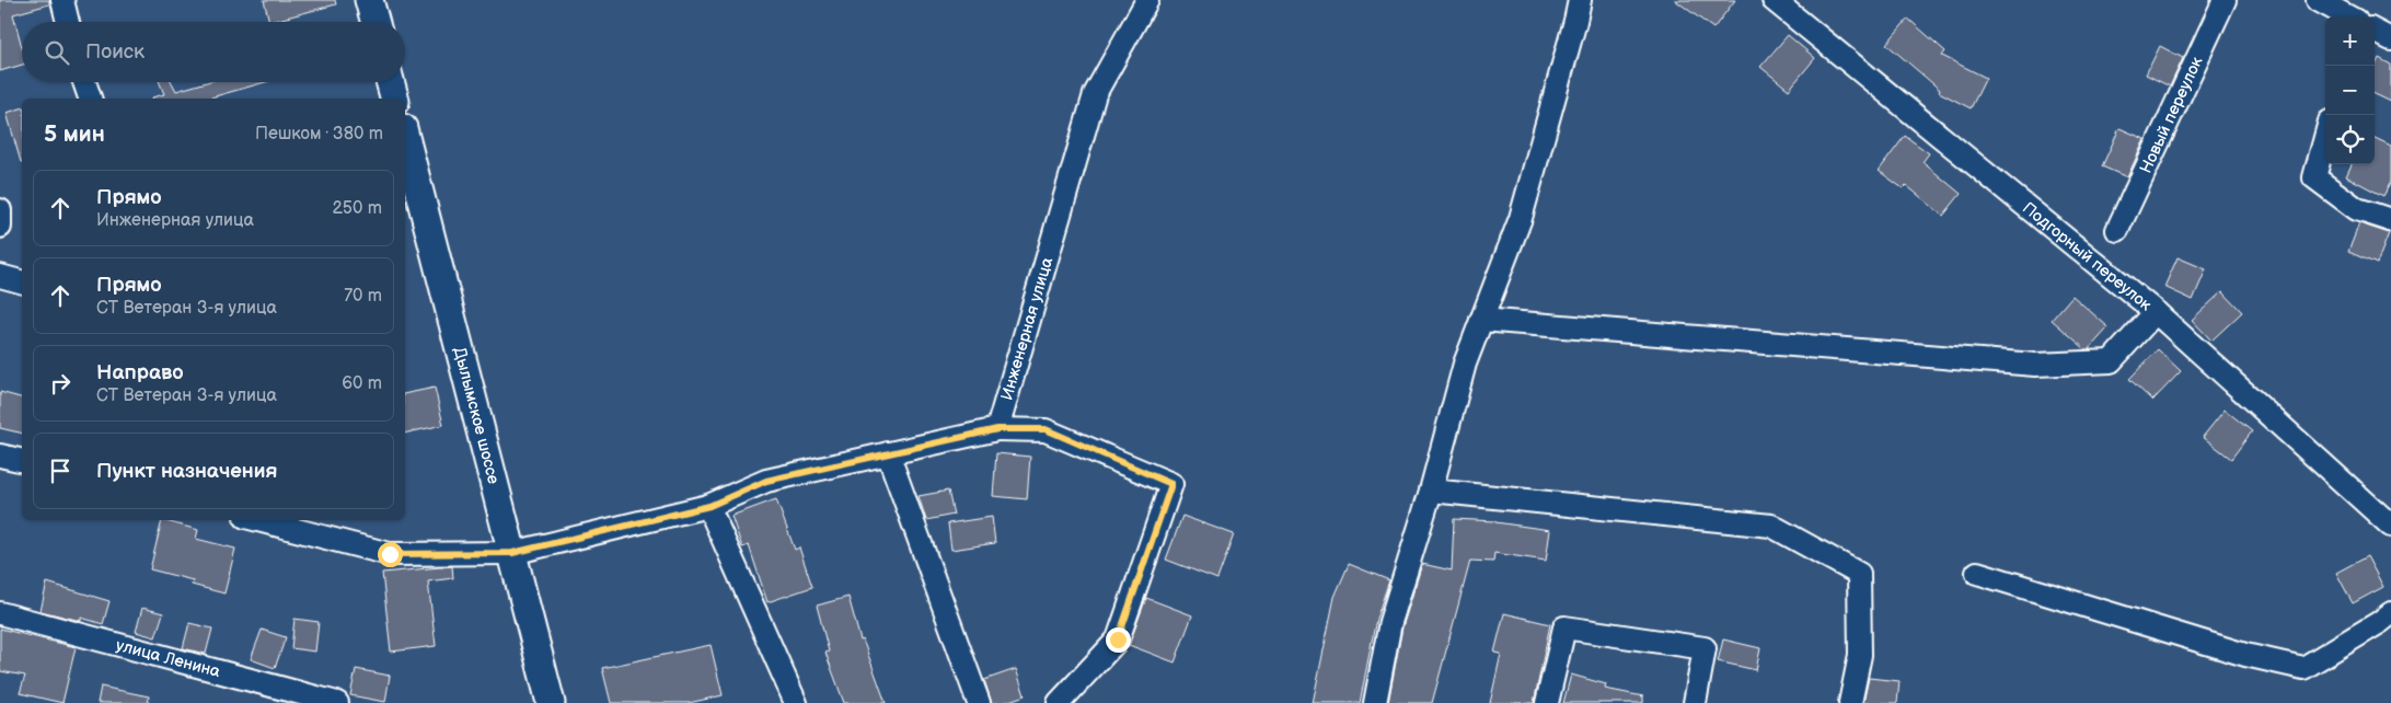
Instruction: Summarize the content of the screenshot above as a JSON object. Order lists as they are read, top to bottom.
{
  "streets": {
    "main road": ["Дылымское шоссе"],
    "street": [
      "Новый переулок",
      "Подгорный переулок",
      "Инженерная улица",
      "улица Ленина"
    ]
  },
  "page": {
    "map_buttons": ["+", "−"],
    "search": "Поиск",
    "heading": ["5 мин", "Пешком · 380 m"],
    "list": [
      ["Прямо", "Инженерная улица", "250 m"],
      ["Прямо", "СТ Ветеран 3-я улица", "70 m"],
      ["Направо", "СТ Ветеран 3-я улица", "60 m"],
      "Пункт назначения"
    ]
  }
}
